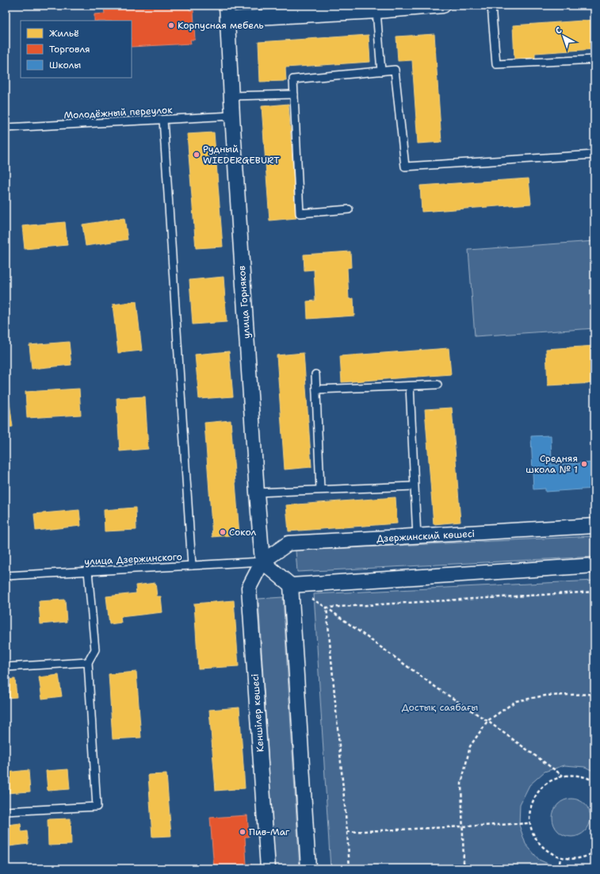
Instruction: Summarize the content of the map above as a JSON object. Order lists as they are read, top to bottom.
{
  "streets": {
    "street": ["улица Горняков", "Дзержинский көшесі", "Кеншілер көшесі"],
    "lane": ["Молодёжный переулок", "улица Дзержинского"]
  },
  "crossings": [
    ["Молодёжный переулок", "улица Горняков"],
    ["улица Горняков", "Дзержинский көшесі"],
    ["улица Горняков", "улица Дзержинского"],
    ["улица Горняков", "Кеншілер көшесі"],
    ["Дзержинский көшесі", "улица Дзержинского"],
    ["Дзержинский көшесі", "Кеншілер көшесі"],
    ["улица Дзержинского", "Кеншілер көшесі"]
  ],
  "parks": ["Достық саябағы"],
  "places": [
    "Корпусная мебель",
    "Рудный WIEDERGEBURT",
    "Средняя школа № 1",
    "Сокол",
    "Пив-Маг"
  ],
  "legend": ["Жильё", "Торговля", "Школы"],
  "north": "top left"
}
